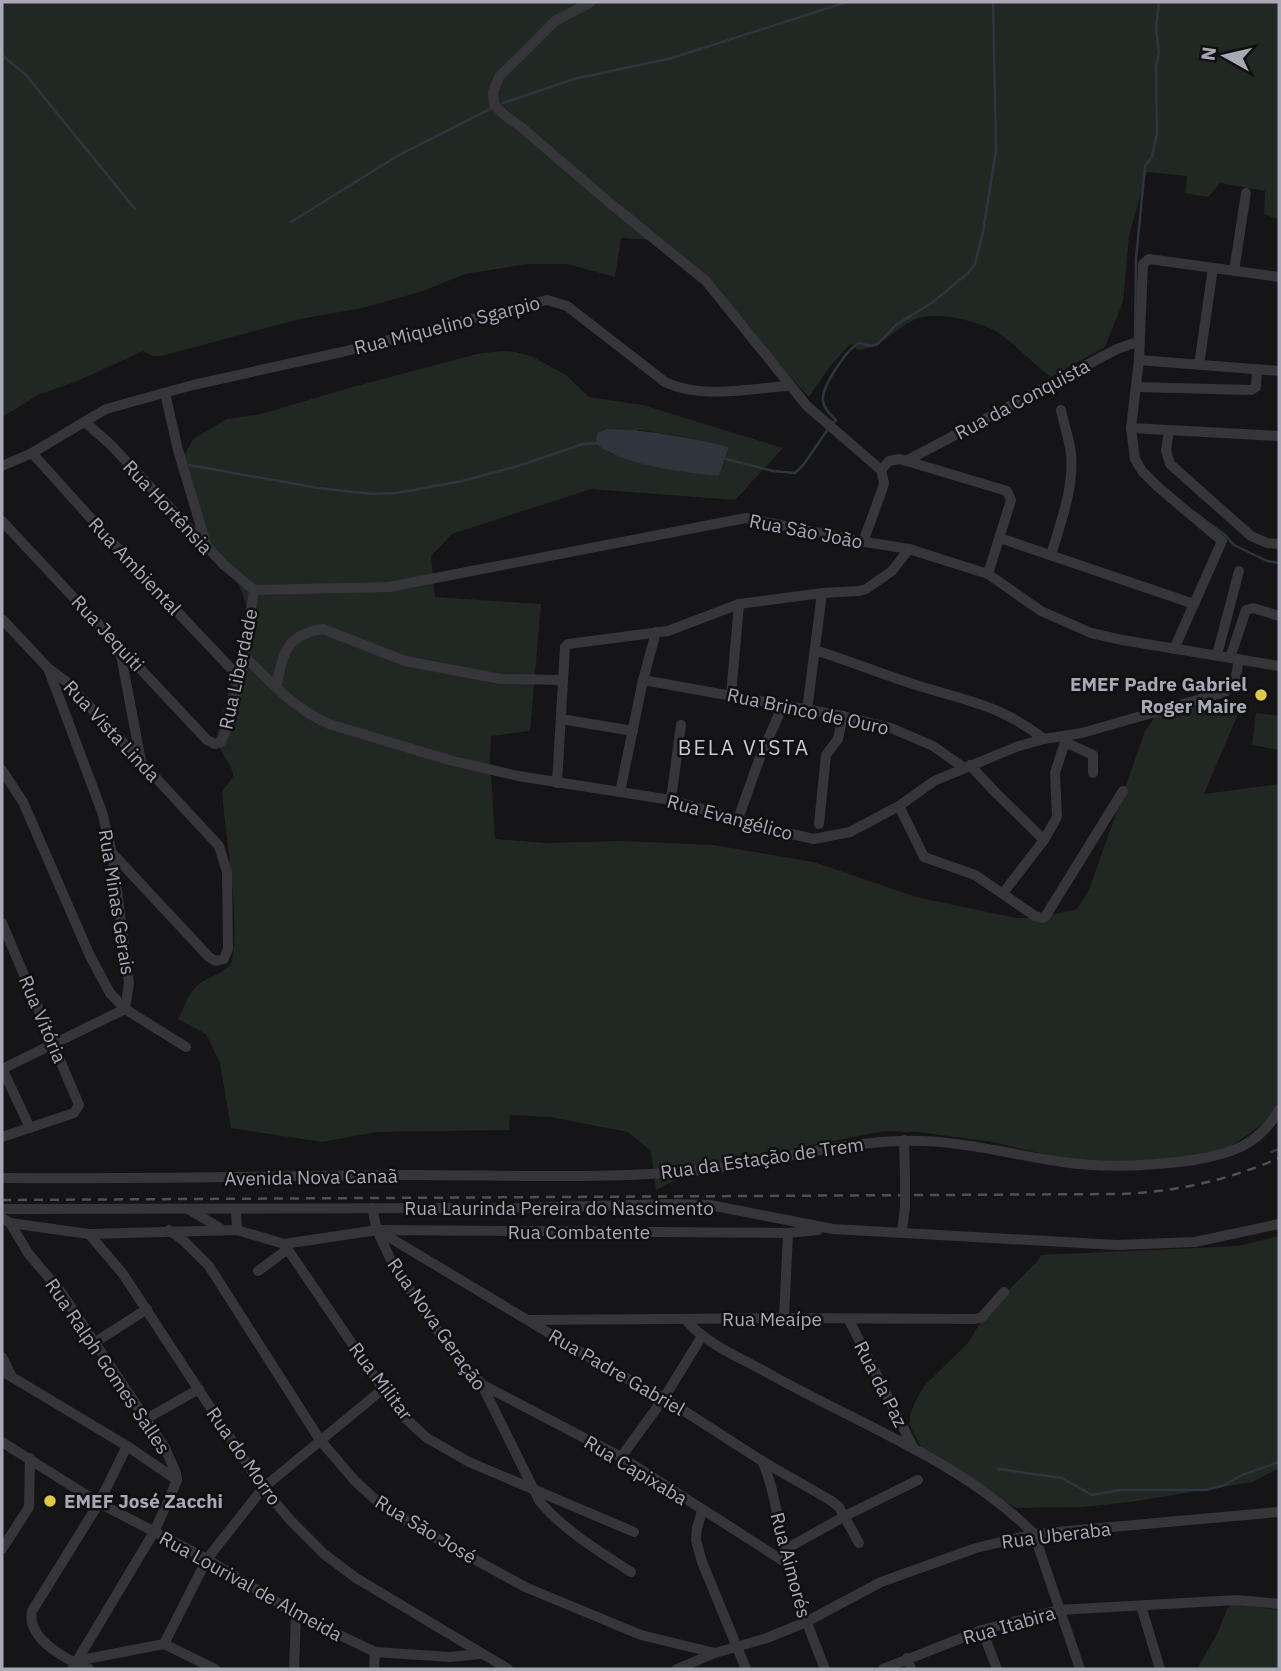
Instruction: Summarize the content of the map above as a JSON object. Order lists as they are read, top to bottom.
{
  "streets": {
    "street": [
      "Rua Miquelino Sgarpio",
      "Rua da Conquista",
      "Rua Hortênsia",
      "Rua São João",
      "Rua Ambiental",
      "Rua Jequiti",
      "Rua Liberdade",
      "Rua Brinco de Ouro",
      "Rua Vista Linda",
      "Rua Evangélico",
      "Rua Minas Gerais",
      "Rua Vitória",
      "Rua da Estação de Trem",
      "Avenida Nova Canaã",
      "Rua Laurinda Pereira do Nascimento",
      "Rua Combatente",
      "Rua Meaípe",
      "Rua Nova Geração",
      "Rua Ralph Gomes Salles",
      "Rua Padre Gabriel",
      "Rua Militar",
      "Rua da Paz",
      "Rua do Morro",
      "Rua Capixaba",
      "Rua São José",
      "Rua Uberaba",
      "Rua Aimorés",
      "Rua Lourival de Almeida",
      "Rua Itabira"
    ]
  },
  "crossings": [
    ["Rua Miquelino Sgarpio", "Rua Hortênsia"],
    ["Rua Miquelino Sgarpio", "Rua Ambiental"],
    ["Rua Hortênsia", "Rua São João"],
    ["Rua Hortênsia", "Rua Liberdade"],
    ["Rua São João", "Rua Liberdade"],
    ["Rua São João", "Rua Evangélico"],
    ["Rua Ambiental", "Rua Liberdade"],
    ["Rua Jequiti", "Rua Liberdade"],
    ["Rua Liberdade", "Rua Evangélico"],
    ["Rua Brinco de Ouro", "Rua Evangélico"],
    ["Rua Vista Linda", "Rua Minas Gerais"],
    ["Rua da Estação de Trem", "Avenida Nova Canaã"],
    ["Rua Laurinda Pereira do Nascimento", "Rua Combatente"],
    ["Rua Combatente", "Rua Nova Geração"],
    ["Rua Combatente", "Rua Padre Gabriel"],
    ["Rua Combatente", "Rua Militar"],
    ["Rua Meaípe", "Rua Padre Gabriel"],
    ["Rua Meaípe", "Rua da Paz"],
    ["Rua Nova Geração", "Rua Padre Gabriel"],
    ["Rua Nova Geração", "Rua Militar"],
    ["Rua Nova Geração", "Rua Capixaba"],
    ["Rua Padre Gabriel", "Rua Aimorés"],
    ["Rua do Morro", "Rua Lourival de Almeida"],
    ["Rua Capixaba", "Rua Aimorés"],
    ["Rua São José", "Rua Uberaba"],
    ["Rua Uberaba", "Rua Aimorés"]
  ],
  "districts": ["BELA VISTA"],
  "places": ["EMEF Padre Gabriel Roger Maire", "EMEF José Zacchi"],
  "north": "left"
}
